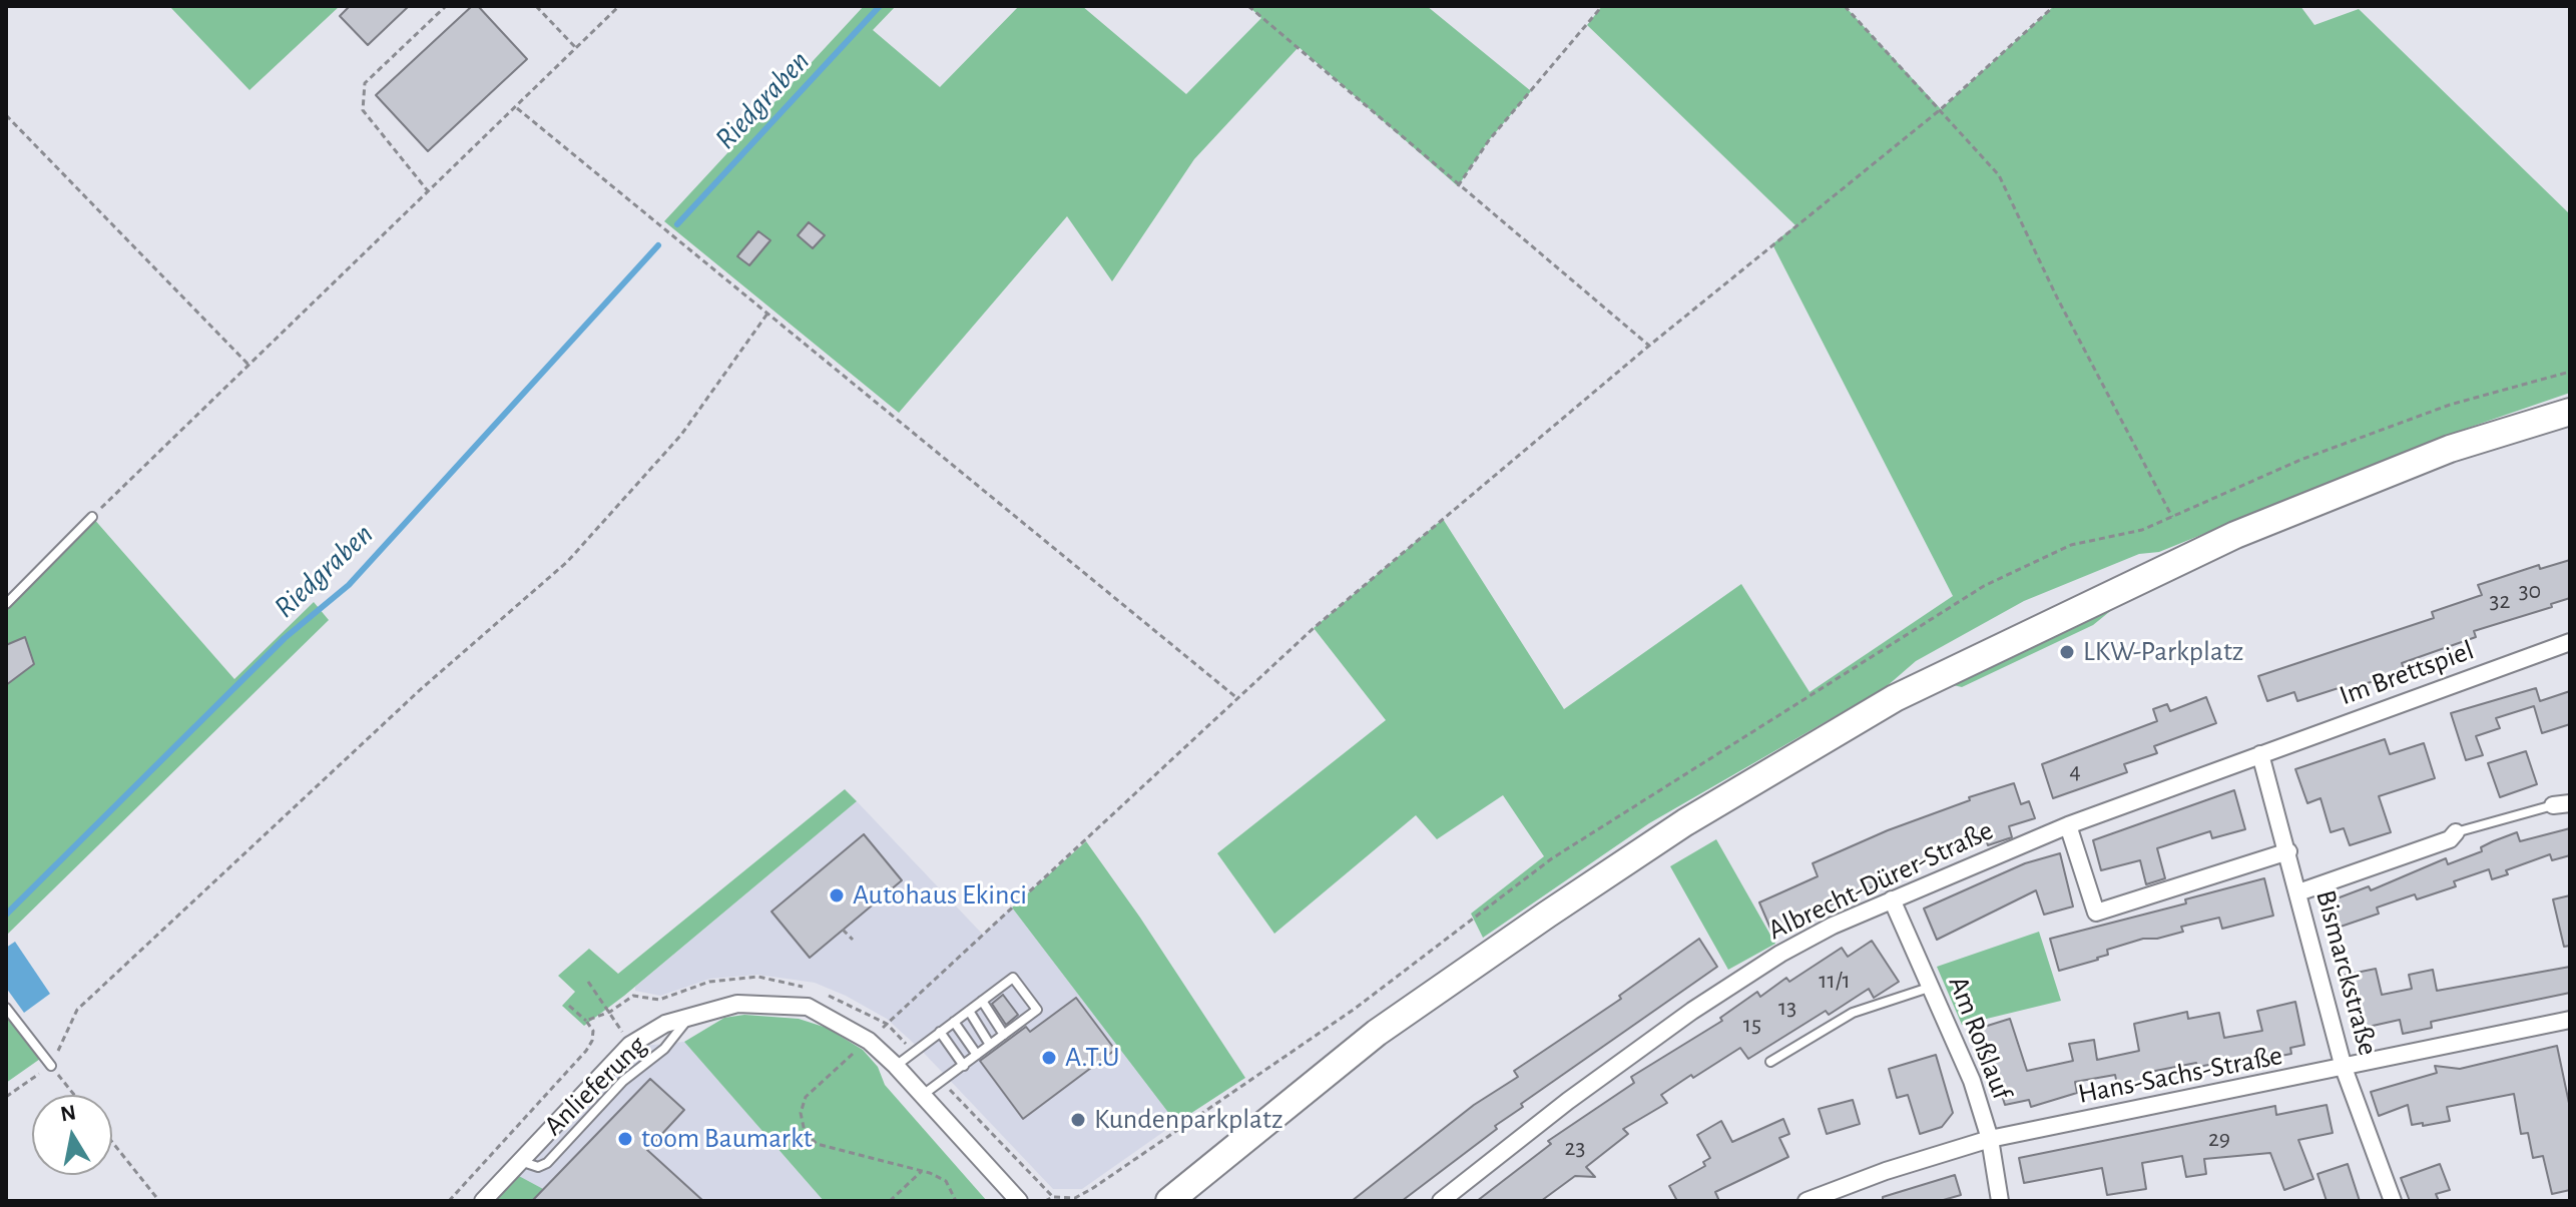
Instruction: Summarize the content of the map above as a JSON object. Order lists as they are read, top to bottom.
{
  "streets": {
    "street": [
      "Im Brettspiel",
      "Albrecht-Dürer-Straße",
      "Bismarckstraße",
      "Am Roßlauf",
      "Hans-Sachs-Straße"
    ],
    "lane": ["Anlieferung"]
  },
  "crossings": [
    ["Im Brettspiel", "Albrecht-Dürer-Straße"],
    ["Im Brettspiel", "Bismarckstraße"],
    ["Albrecht-Dürer-Straße", "Bismarckstraße"],
    ["Albrecht-Dürer-Straße", "Am Roßlauf"],
    ["Bismarckstraße", "Hans-Sachs-Straße"],
    ["Am Roßlauf", "Hans-Sachs-Straße"]
  ],
  "water": ["Riedgraben"],
  "places": [
    "LKW-Parkplatz",
    "Autohaus Ekinci",
    "A.T.U",
    "Kundenparkplatz",
    "toom Baumarkt"
  ],
  "house_numbers": [
    "30",
    "32",
    "4",
    "11/1",
    "13",
    "15",
    "29",
    "23"
  ],
  "north": "top"
}
